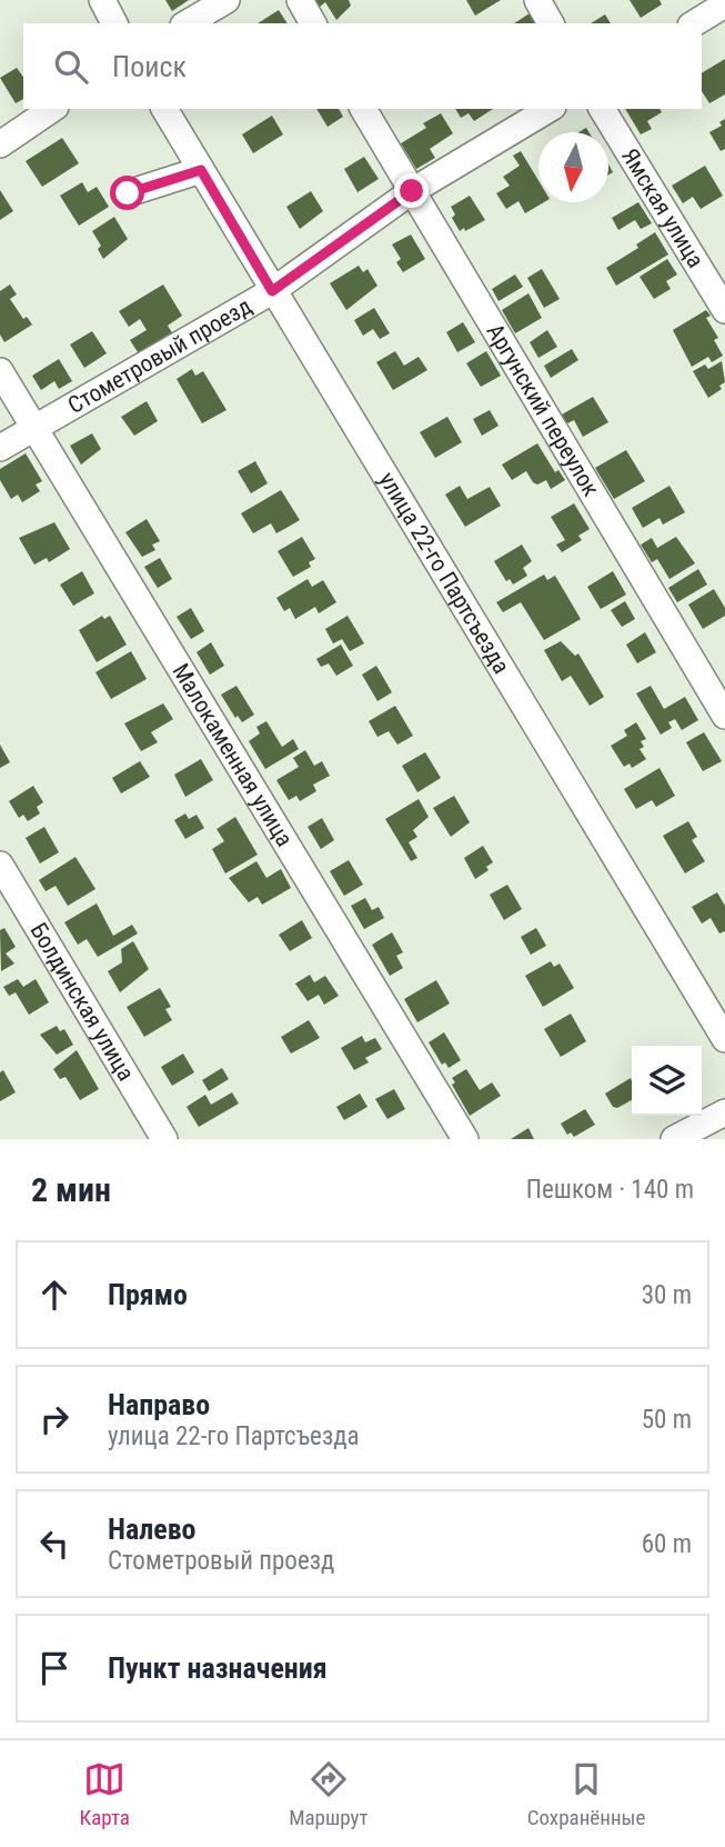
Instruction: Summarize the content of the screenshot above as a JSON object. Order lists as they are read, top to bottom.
{
  "streets": {
    "street": [
      "Ямская улица",
      "Стометровый проезд",
      "Аргунский переулок",
      "улица 22-го Партсъезда",
      "Малокаменная улица",
      "Болдинская улица"
    ]
  },
  "crossings": [
    ["Стометровый проезд", "Аргунский переулок"],
    ["Стометровый проезд", "улица 22-го Партсъезда"],
    ["Стометровый проезд", "Малокаменная улица"]
  ],
  "north": "bottom",
  "page": {
    "search": "Поиск",
    "heading": ["2 мин", "Пешком · 140 m"],
    "list": [
      ["Прямо", "30 m"],
      ["Направо", "улица 22-го Партсъезда", "50 m"],
      ["Налево", "Стометровый проезд", "60 m"],
      "Пункт назначения"
    ],
    "nav": ["Карта", "Маршрут", "Сохранённые"]
  }
}
